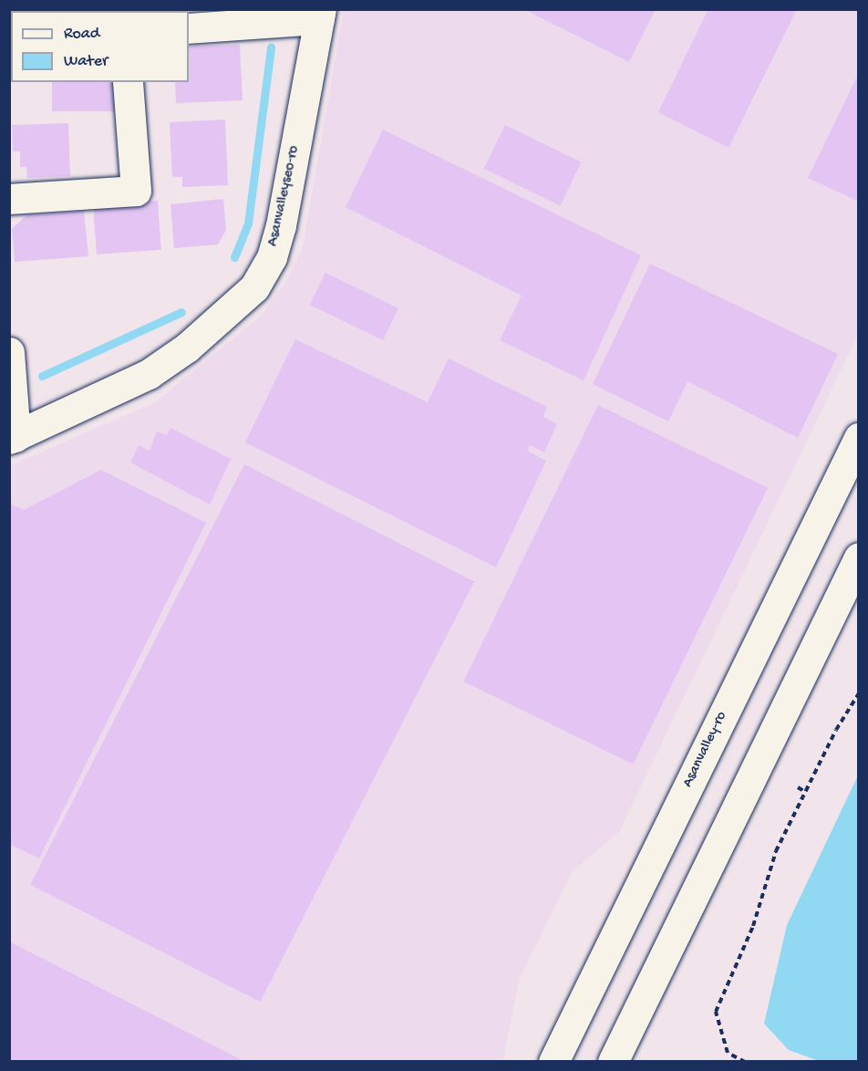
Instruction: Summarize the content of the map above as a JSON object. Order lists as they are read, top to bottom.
{
  "streets": {
    "street": ["Asanvalleyseo-ro", "Asanvalley-ro"]
  },
  "legend": ["Road", "Water"]
}
